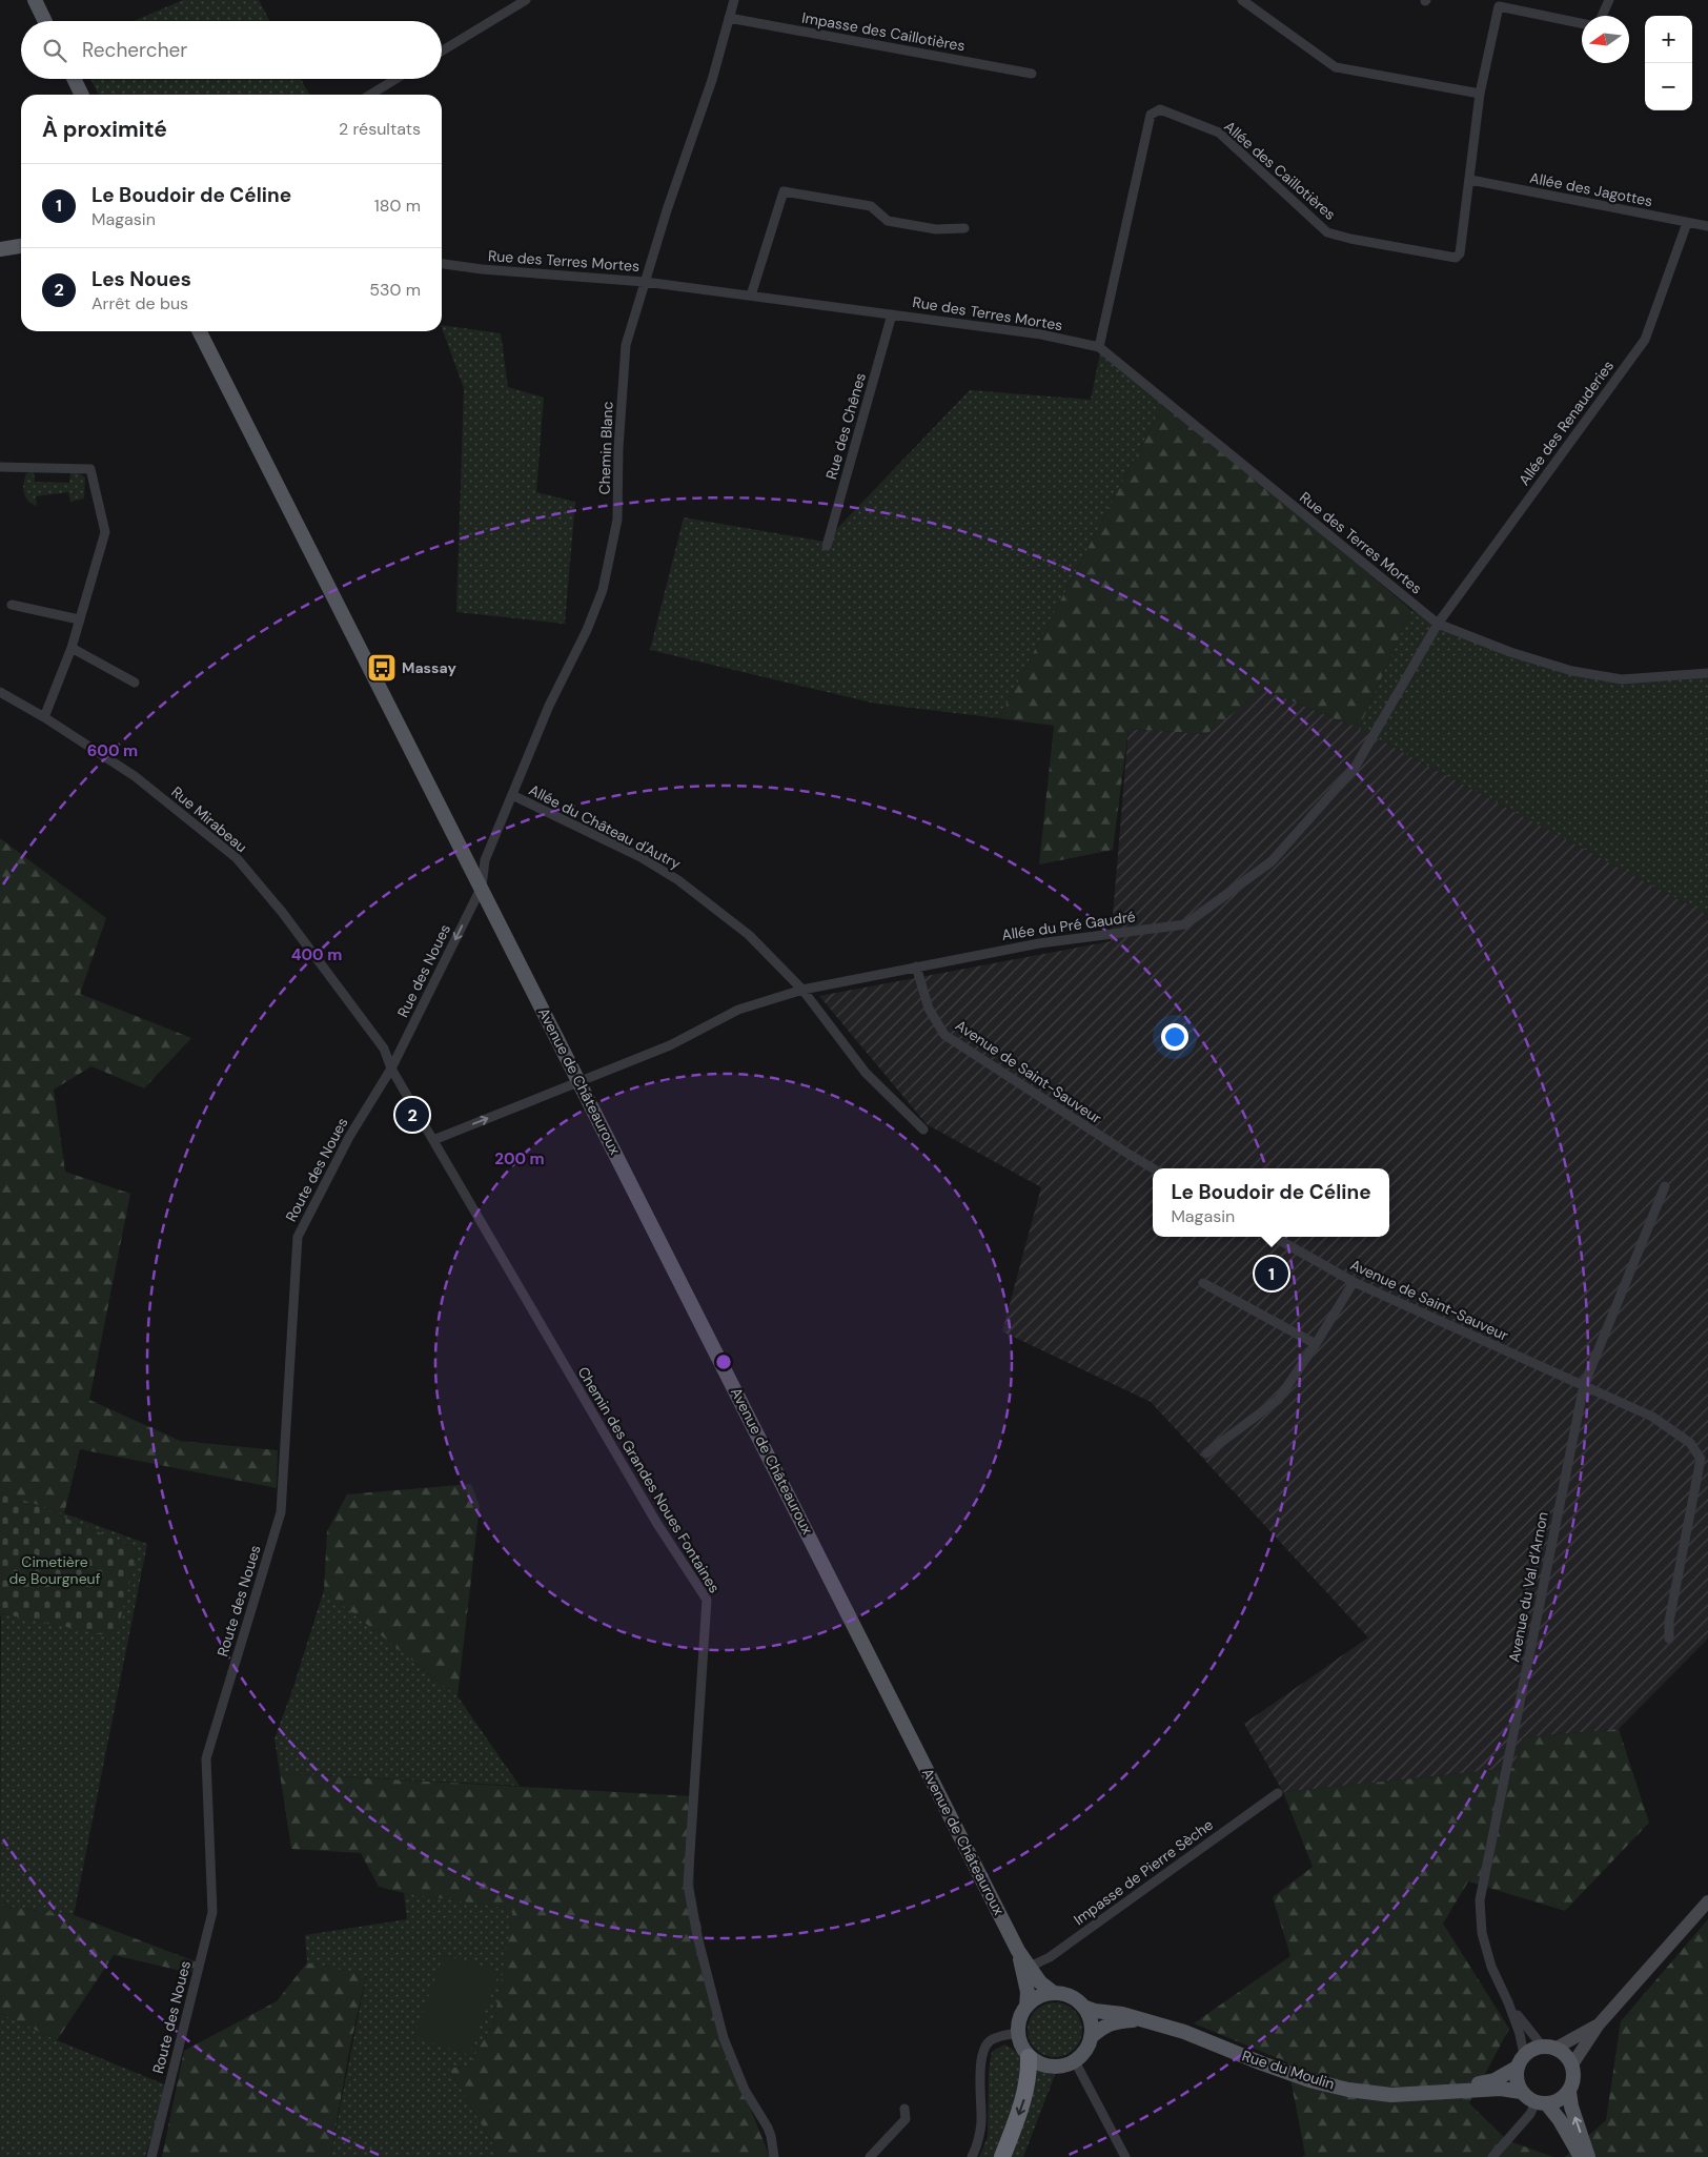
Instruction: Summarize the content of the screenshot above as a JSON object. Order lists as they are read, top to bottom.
{
  "streets": {
    "main road": ["Avenue de Châteauroux", "Rue du Moulin"],
    "street": [
      "Impasse des Caillotières",
      "Allée des Caillotières",
      "Allée des Jagottes",
      "Rue des Terres Mortes",
      "Allée des Renauderies",
      "Rue des Chênes",
      "Chemin Blanc",
      "Rue Mirabeau",
      "Allée du Château d'Autry",
      "Allée du Pré Gaudré",
      "Rue des Noues",
      "Avenue de Saint-Sauveur",
      "Route des Noues",
      "Chemin des Grandes Noues Fontaines",
      "Avenue du Val d’Arnon",
      "Impasse de Pierre Sèche"
    ]
  },
  "crossings": [
    ["Impasse des Caillotières", "Chemin Blanc"],
    ["Allée des Caillotières", "Allée des Jagottes"],
    ["Allée des Caillotières", "Rue des Terres Mortes"],
    ["Allée des Jagottes", "Allée des Renauderies"],
    ["Rue des Terres Mortes", "Allée des Renauderies"],
    ["Rue des Terres Mortes", "Rue des Chênes"],
    ["Rue des Terres Mortes", "Chemin Blanc"],
    ["Rue des Terres Mortes", "Allée du Pré Gaudré"],
    ["Allée des Renauderies", "Allée du Pré Gaudré"],
    ["Chemin Blanc", "Allée du Château d'Autry"],
    ["Chemin Blanc", "Rue des Noues"],
    ["Chemin Blanc", "Avenue de Châteauroux"],
    ["Rue Mirabeau", "Rue des Noues"],
    ["Rue Mirabeau", "Route des Noues"],
    ["Rue Mirabeau", "Chemin des Grandes Noues Fontaines"],
    ["Allée du Château d'Autry", "Allée du Pré Gaudré"],
    ["Allée du Pré Gaudré", "Avenue de Saint-Sauveur"],
    ["Allée du Pré Gaudré", "Avenue de Châteauroux"],
    ["Allée du Pré Gaudré", "Chemin des Grandes Noues Fontaines"],
    ["Rue des Noues", "Avenue de Châteauroux"],
    ["Rue des Noues", "Route des Noues"],
    ["Rue des Noues", "Chemin des Grandes Noues Fontaines"],
    ["Avenue de Saint-Sauveur", "Avenue du Val d’Arnon"],
    ["Avenue de Châteauroux", "Impasse de Pierre Sèche"],
    ["Avenue de Châteauroux", "Rue du Moulin"],
    ["Route des Noues", "Chemin des Grandes Noues Fontaines"],
    ["Avenue du Val d’Arnon", "Rue du Moulin"]
  ],
  "one_way": ["Rue des Noues"],
  "parks": ["Cimetière de Bourgneuf"],
  "places": {
    "bus stop": ["Massay"]
  },
  "north": "left",
  "page": {
    "map_buttons": ["+", "−"],
    "search": "Rechercher",
    "heading": ["À proximité", "2 résultats"],
    "list": [
      {
        "mark": "1",
        "name": "Le Boudoir de Céline",
        "note": "Magasin",
        "value": "180 m"
      },
      {
        "mark": "2",
        "name": "Les Noues",
        "note": "Arrêt de bus",
        "value": "530 m"
      }
    ],
    "pins": ["2", "1"],
    "popup": ["Le Boudoir de Céline", "Magasin"]
  },
  "rings": ["600 m", "400 m", "200 m"]
}
